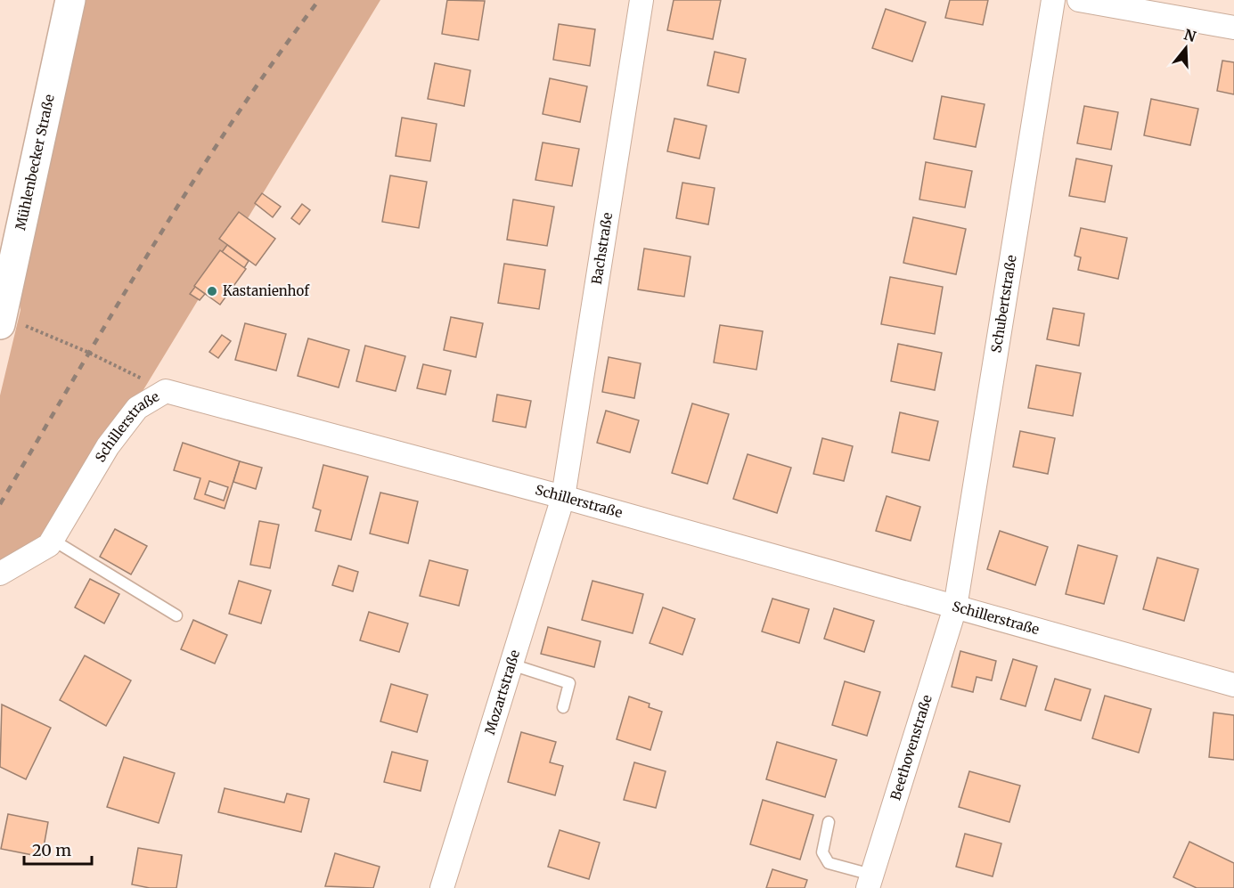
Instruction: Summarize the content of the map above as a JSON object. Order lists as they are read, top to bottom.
{
  "streets": {
    "main road": ["Mühlenbecker Straße"],
    "street": [
      "Bachstraße",
      "Schubertstraße",
      "Schillerstraße",
      "Mozartstraße",
      "Beethovenstraße"
    ]
  },
  "crossings": [
    ["Bachstraße", "Schillerstraße"],
    ["Bachstraße", "Mozartstraße"],
    ["Schubertstraße", "Schillerstraße"],
    ["Schubertstraße", "Beethovenstraße"],
    ["Schillerstraße", "Mozartstraße"],
    ["Schillerstraße", "Beethovenstraße"]
  ],
  "places": ["Kastanienhof"],
  "scale_bar": "20 m",
  "north": "top"
}
